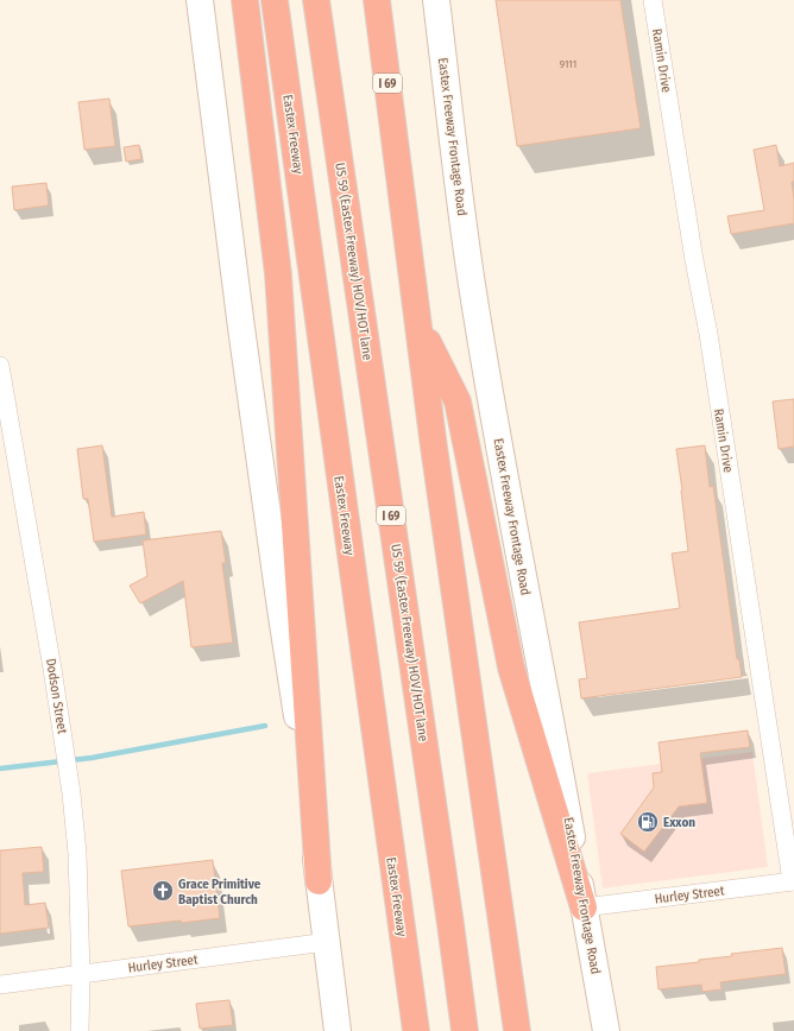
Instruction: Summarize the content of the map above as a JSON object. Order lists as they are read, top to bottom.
{
  "streets": {
    "highway": ["I 69", "Eastex Freeway", "US 59 (Eastex Freeway) HOV/HOT lane"],
    "main road": ["Eastex Freeway Frontage Road"],
    "street": ["Ramin Drive", "Dodson Street", "Hurley Street"]
  },
  "crossings": [
    ["Ramin Drive", "Hurley Street"],
    ["Eastex Freeway Frontage Road", "Hurley Street"],
    ["Dodson Street", "Hurley Street"]
  ],
  "places": {
    "fuel station": ["Exxon"],
    "church": ["Grace Primitive Baptist Church"]
  },
  "house_numbers": ["9111"]
}
